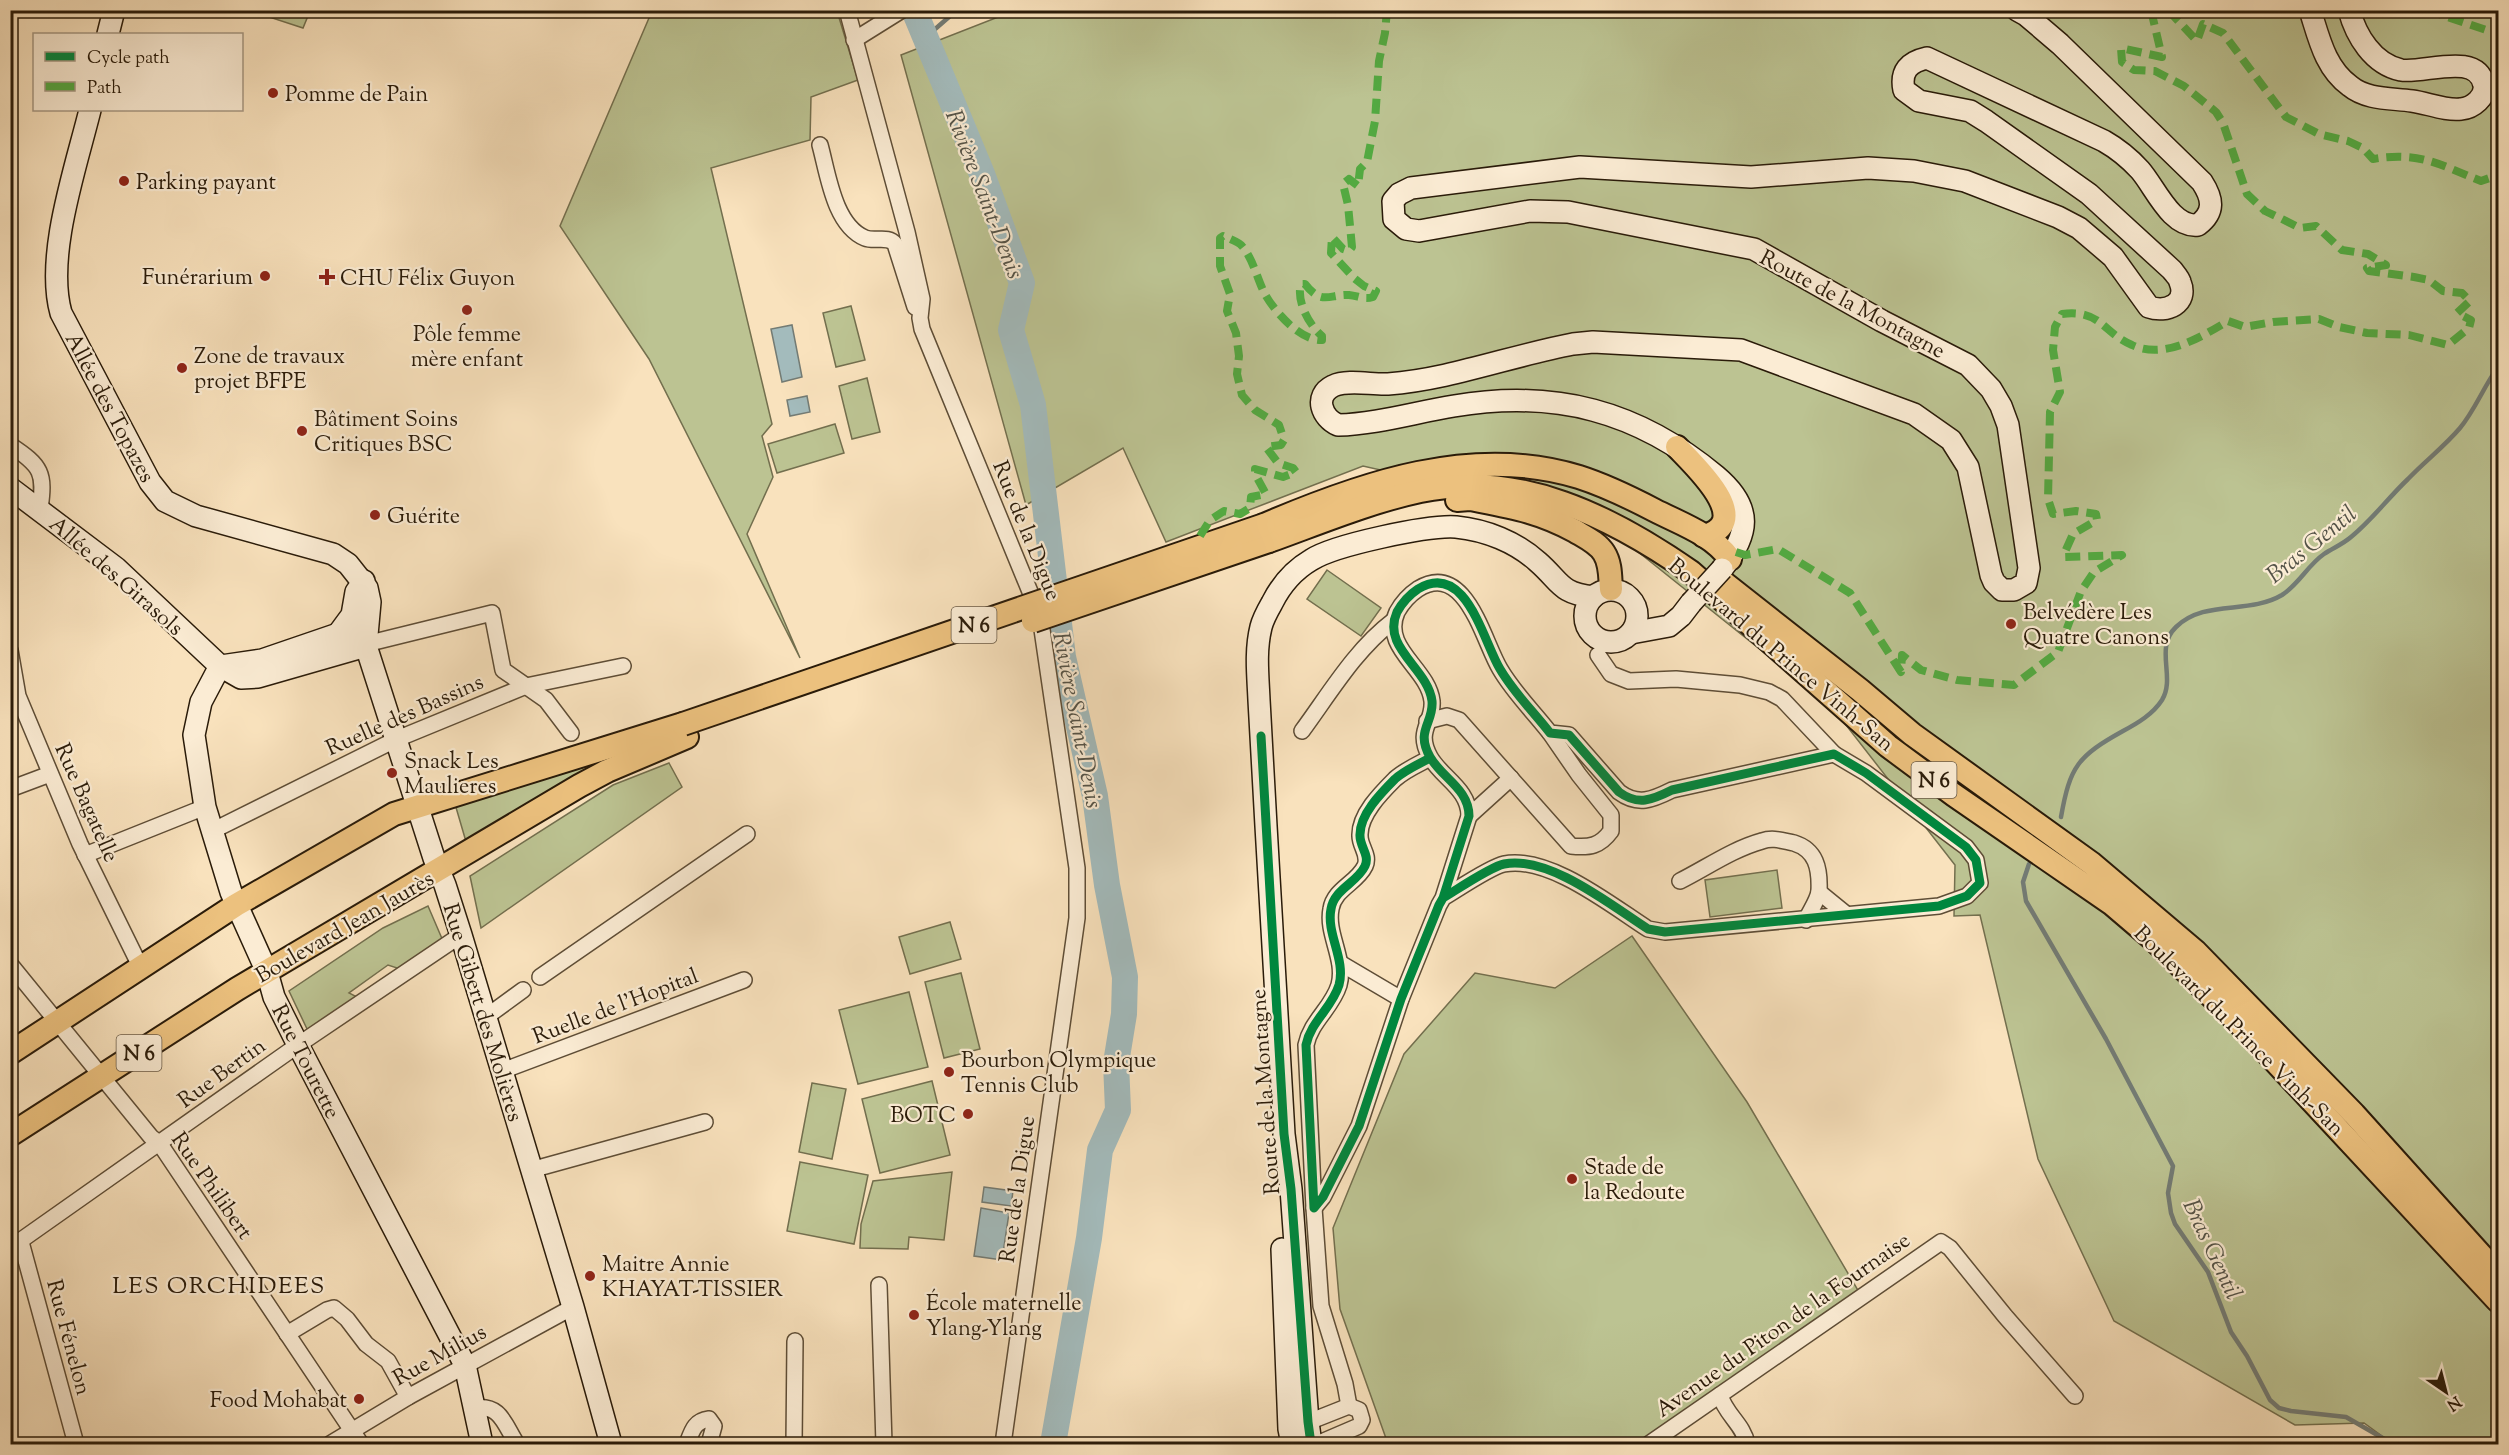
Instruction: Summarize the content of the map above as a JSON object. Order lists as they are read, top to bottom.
{
  "streets": {
    "main road": [
      "Route de la Montagne",
      "Allée des Topazes",
      "Allée des Girasols",
      "N 6",
      "Boulevard du Prince Vinh-San",
      "Boulevard Jean Jaurès",
      "Rue Gibert des Molières",
      "Rue Tourette"
    ],
    "street": [
      "Rue de la Digue",
      "Ruelle des Bassins",
      "Rue Bagatelle",
      "Ruelle de l'Hopital",
      "Rue Bertin",
      "Rue Philibert",
      "Avenue du Piton de la Fournaise",
      "Rue Fénelon",
      "Rue Milius"
    ]
  },
  "crossings": [
    ["Allée des Topazes", "Rue Gibert des Molières"],
    ["Allée des Girasols", "Rue Gibert des Molières"],
    ["Allée des Girasols", "Rue Tourette"],
    ["N 6", "Boulevard du Prince Vinh-San"],
    ["N 6", "Rue Bagatelle"],
    ["N 6", "Boulevard Jean Jaurès"],
    ["N 6", "Rue Gibert des Molières"],
    ["N 6", "Rue Tourette"],
    ["N 6", "Rue Philibert"],
    ["Ruelle des Bassins", "Rue Gibert des Molières"],
    ["Ruelle des Bassins", "Rue Tourette"],
    ["Boulevard Jean Jaurès", "Rue Gibert des Molières"],
    ["Boulevard Jean Jaurès", "Rue Tourette"],
    ["Boulevard Jean Jaurès", "Rue Philibert"],
    ["Ruelle de l'Hopital", "Rue Gibert des Molières"],
    ["Rue Gibert des Molières", "Rue Bertin"],
    ["Rue Gibert des Molières", "Rue Milius"],
    ["Rue Tourette", "Rue Bertin"],
    ["Rue Tourette", "Rue Milius"],
    ["Rue Bertin", "Rue Philibert"],
    ["Rue Bertin", "Rue Fénelon"],
    ["Rue Philibert", "Rue Milius"]
  ],
  "districts": ["LES ORCHIDEES"],
  "water": ["Rivière Saint-Denis", "Bras Gentil"],
  "places": {
    "other": [
      "Pomme de Pain",
      "Parking payant",
      "Funérarium",
      "Pôle femme mère enfant",
      "Zone de travaux projet BFPE",
      "Bâtiment Soins Critiques BSC",
      "Guérite",
      "Belvédère Les Quatre Canons",
      "Snack Les Maulieres",
      "Bourbon Olympique Tennis Club",
      "BOTC",
      "Stade de la Redoute",
      "Maitre Annie KHAYAT-TISSIER",
      "École maternelle Ylang-Ylang",
      "Food Mohabat"
    ],
    "health": ["CHU Félix Guyon"]
  },
  "legend": ["Cycle path", "Path"],
  "north": "bottom right"
}
